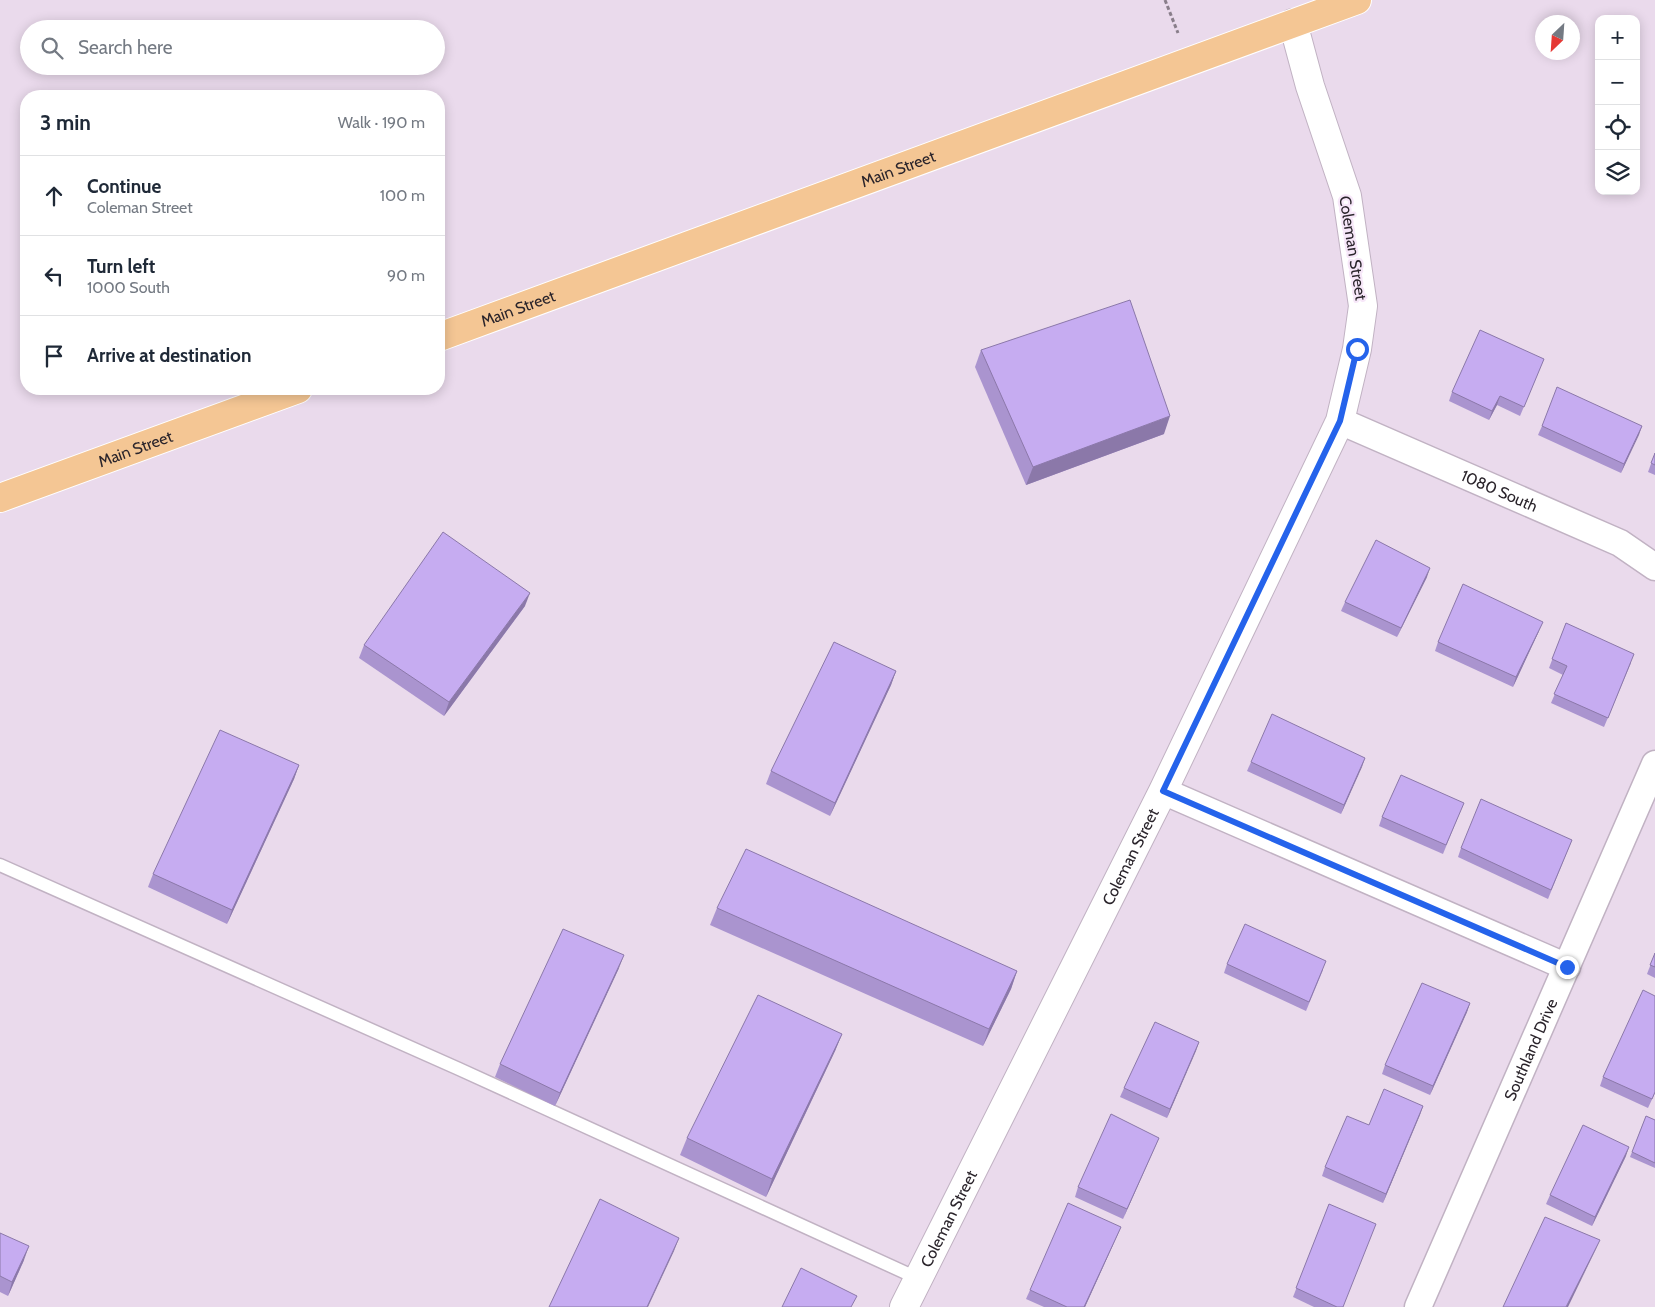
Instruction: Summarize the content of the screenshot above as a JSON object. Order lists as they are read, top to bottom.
{
  "streets": {
    "highway": ["Main Street"],
    "street": ["Coleman Street", "1080 South", "Southland Drive"]
  },
  "crossings": [
    ["Main Street", "Coleman Street"],
    ["Coleman Street", "1080 South"]
  ],
  "north": "bottom left",
  "page": {
    "map_buttons": ["+", "−"],
    "search": "Search here",
    "heading": ["3 min", "Walk · 190 m"],
    "list": [
      ["Continue", "Coleman Street", "100 m"],
      ["Turn left", "1000 South", "90 m"],
      "Arrive at destination"
    ]
  }
}
